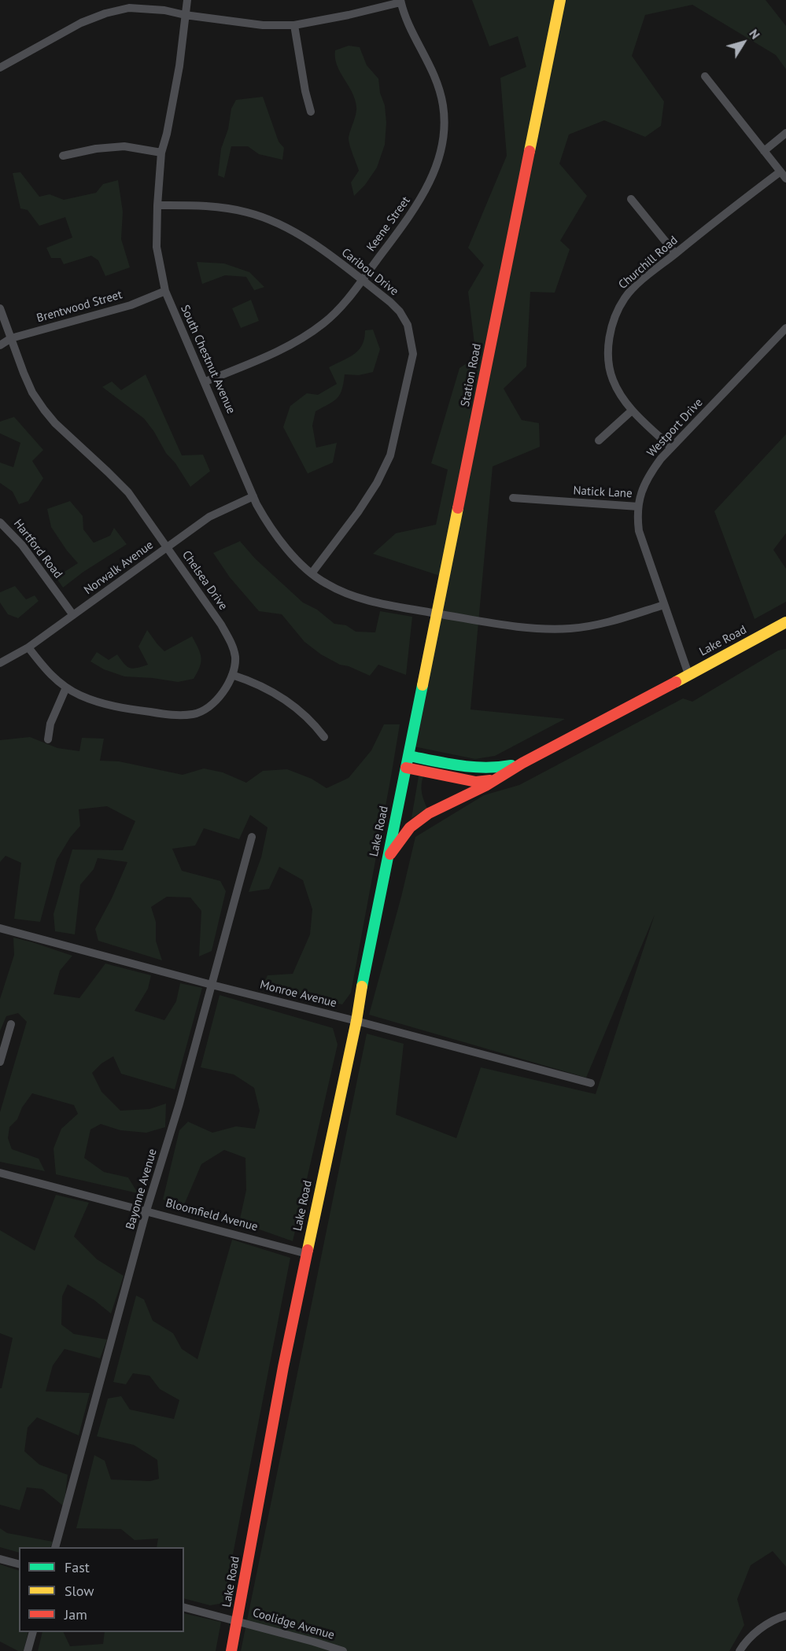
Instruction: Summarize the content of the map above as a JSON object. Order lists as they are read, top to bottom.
{
  "streets": {
    "street": [
      "Keene Street",
      "Churchill Road",
      "Caribou Drive",
      "Brentwood Street",
      "South Chestnut Avenue",
      "Station Road",
      "Westport Drive",
      "Natick Lane",
      "Hartford Road",
      "Norwalk Avenue",
      "Chelsea Drive",
      "Lake Road",
      "Monroe Avenue",
      "Bayonne Avenue",
      "Bloomfield Avenue",
      "Coolidge Avenue"
    ]
  },
  "crossings": [
    ["Keene Street", "Caribou Drive"],
    ["Keene Street", "South Chestnut Avenue"],
    ["Churchill Road", "Westport Drive"],
    ["Caribou Drive", "South Chestnut Avenue"],
    ["Brentwood Street", "South Chestnut Avenue"],
    ["Brentwood Street", "Chelsea Drive"],
    ["South Chestnut Avenue", "Station Road"],
    ["South Chestnut Avenue", "Westport Drive"],
    ["South Chestnut Avenue", "Norwalk Avenue"],
    ["Station Road", "Lake Road"],
    ["Westport Drive", "Natick Lane"],
    ["Westport Drive", "Lake Road"],
    ["Hartford Road", "Norwalk Avenue"],
    ["Norwalk Avenue", "Chelsea Drive"],
    ["Lake Road", "Monroe Avenue"],
    ["Lake Road", "Bloomfield Avenue"],
    ["Lake Road", "Coolidge Avenue"],
    ["Monroe Avenue", "Bayonne Avenue"],
    ["Bayonne Avenue", "Bloomfield Avenue"]
  ],
  "legend": ["Fast", "Slow", "Jam"],
  "north": "top right"
}
